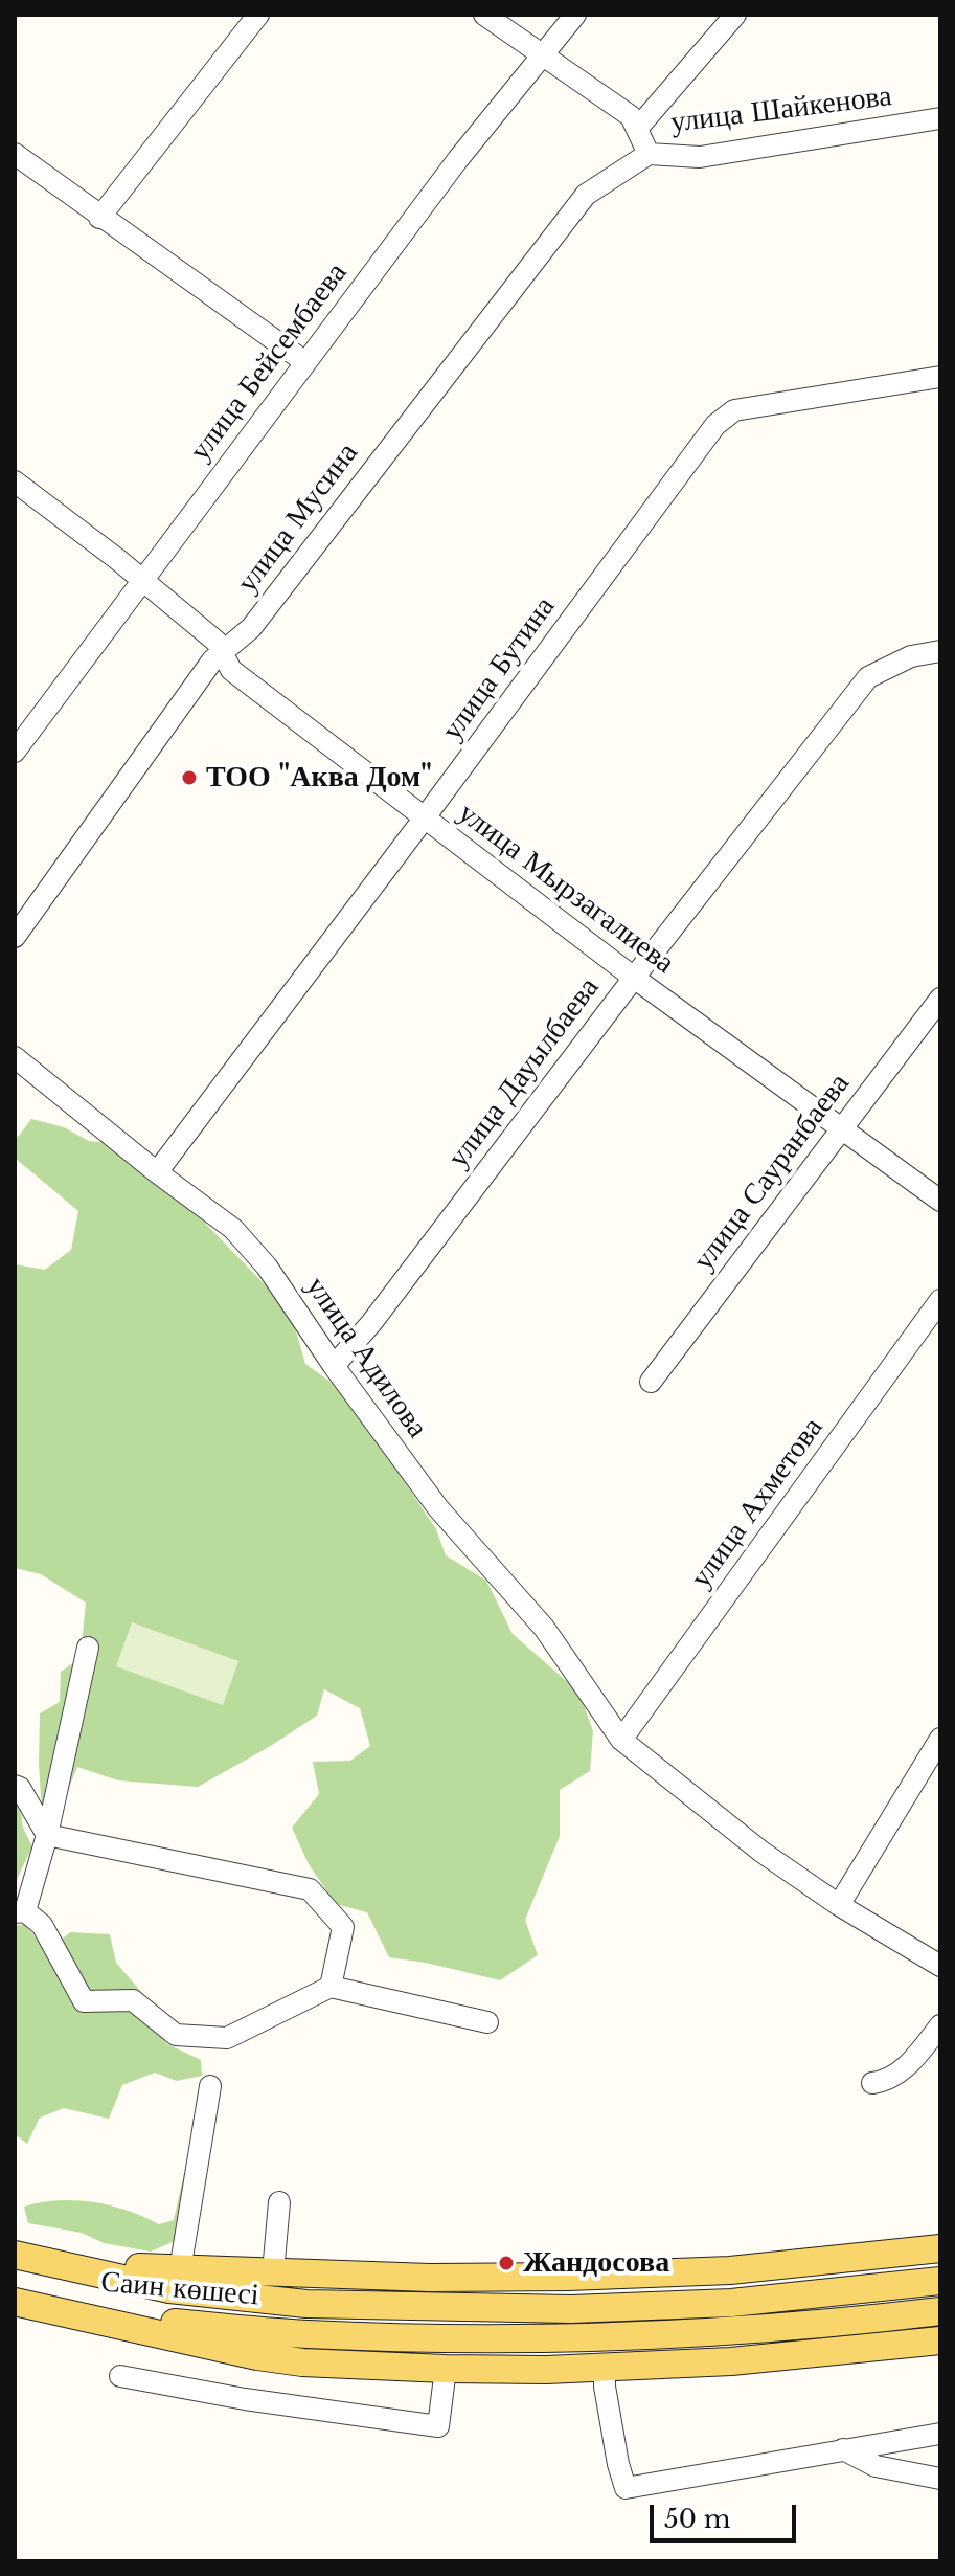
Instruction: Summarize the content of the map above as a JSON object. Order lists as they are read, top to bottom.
{
  "streets": {
    "main road": ["Саин көшесі"],
    "street": [
      "улица Шайкенова",
      "улица Бейсембаева",
      "улица Мусина",
      "улица Бутина",
      "улица Мырзагалиева",
      "улица Дауылбаева",
      "улица Сауранбаева",
      "улица Адилова",
      "улица Ахметова"
    ]
  },
  "crossings": [
    ["улица Шайкенова", "улица Бейсембаева"],
    ["улица Шайкенова", "улица Мусина"],
    ["улица Бейсембаева", "улица Мырзагалиева"],
    ["улица Мусина", "улица Мырзагалиева"],
    ["улица Бутина", "улица Мырзагалиева"],
    ["улица Бутина", "улица Адилова"],
    ["улица Мырзагалиева", "улица Дауылбаева"],
    ["улица Мырзагалиева", "улица Сауранбаева"],
    ["улица Дауылбаева", "улица Адилова"],
    ["улица Адилова", "улица Ахметова"]
  ],
  "places": ["ТОО \"Аква Дом\"", "Жандосова"],
  "scale_bar": "50 m"
}
